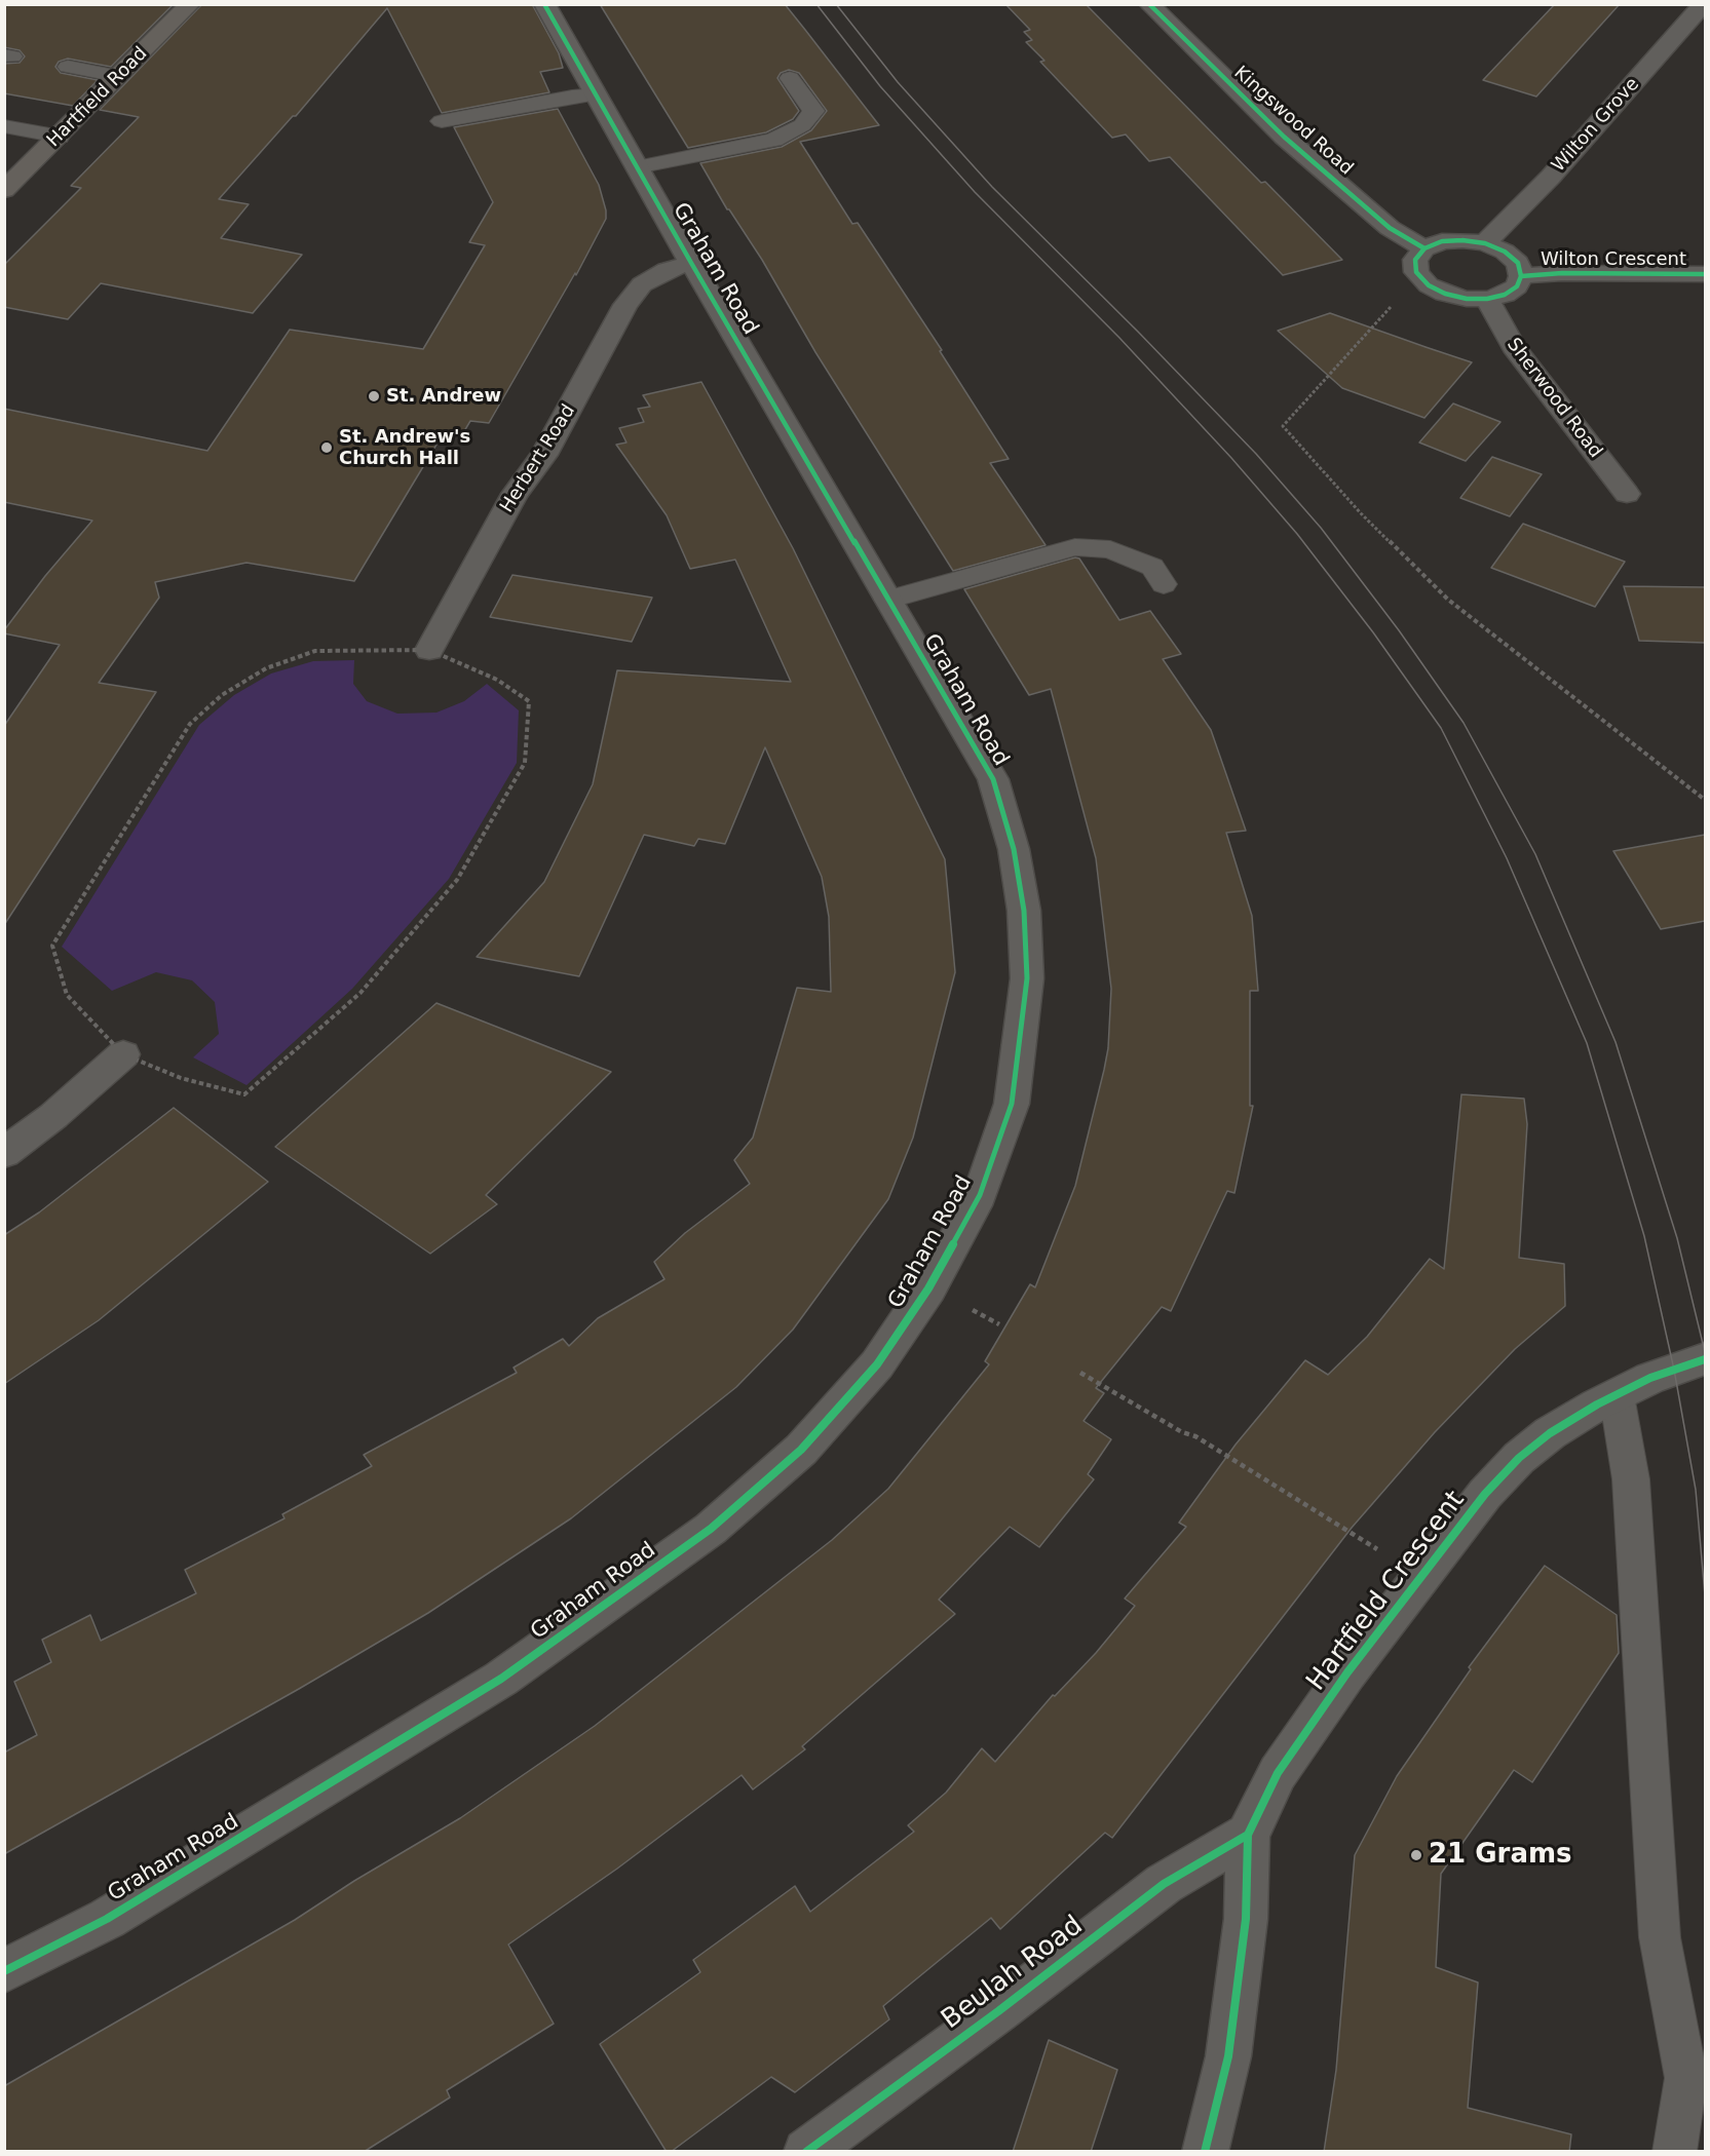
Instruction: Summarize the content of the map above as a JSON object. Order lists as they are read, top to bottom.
{
  "streets": {
    "main road": ["Hartfield Road"],
    "street": [
      "Kingswood Road",
      "Wilton Grove",
      "Wilton Crescent",
      "Graham Road",
      "Sherwood Road",
      "Herbert Road",
      "Hartfield Crescent",
      "Beulah Road"
    ]
  },
  "crossings": [
    ["Graham Road", "Herbert Road"],
    ["Hartfield Crescent", "Beulah Road"]
  ],
  "places": ["St. Andrew", "St. Andrew's Church Hall", "21 Grams"]
}
